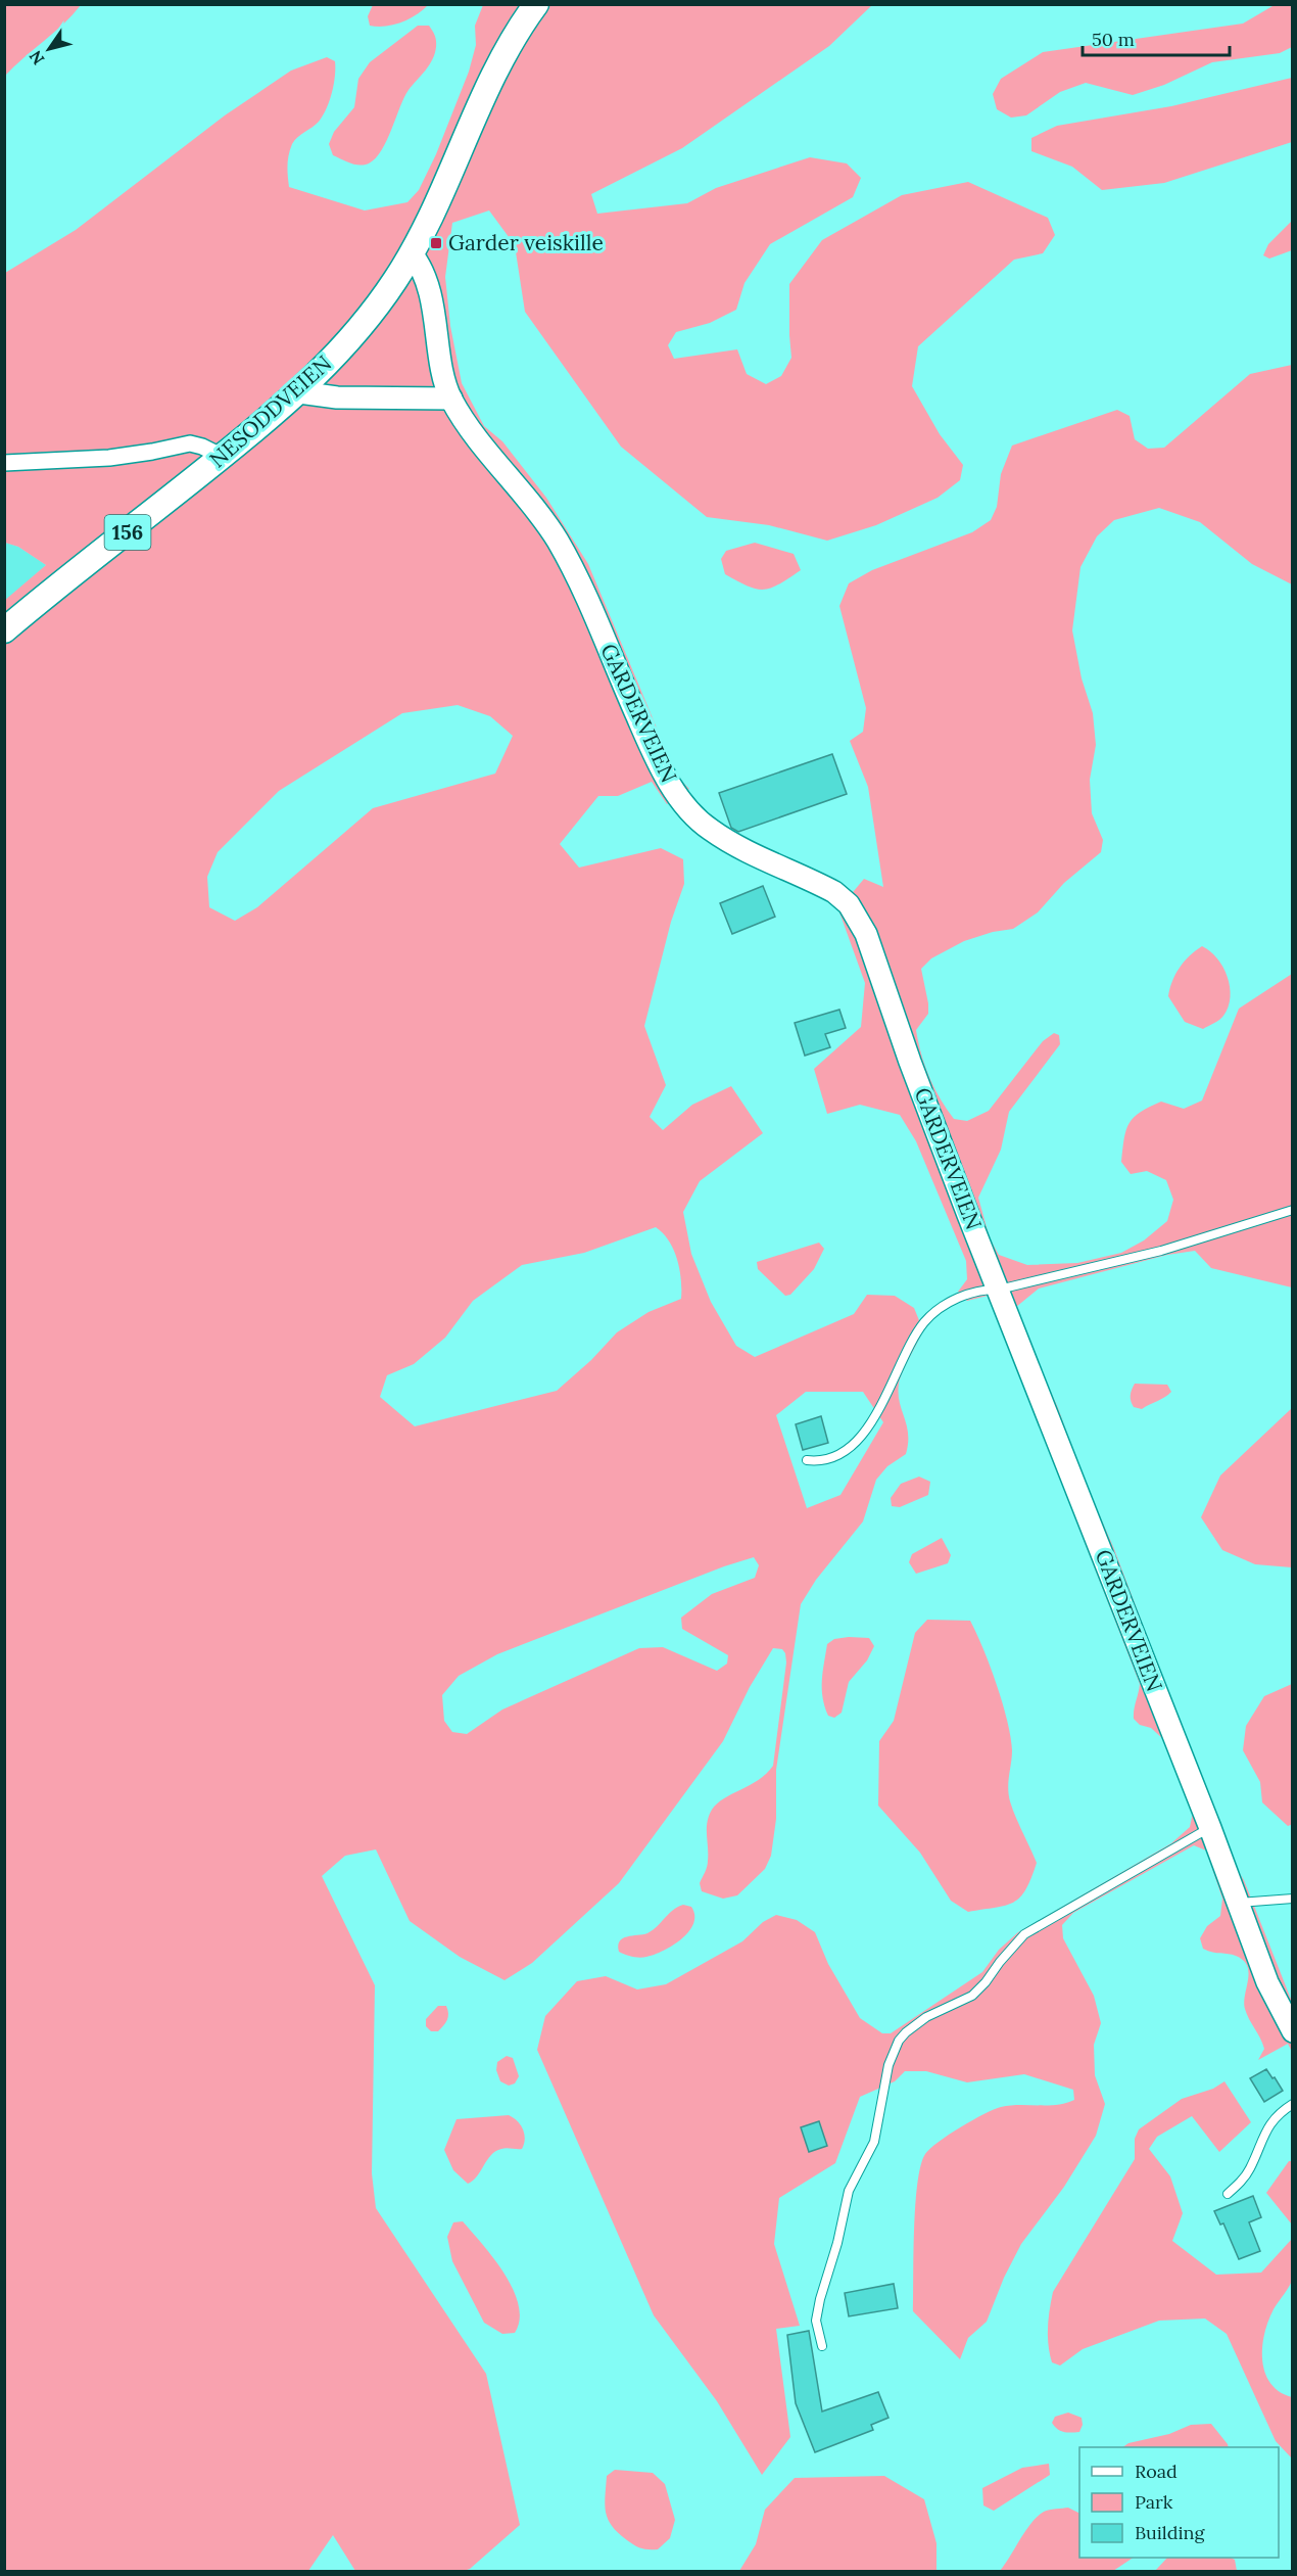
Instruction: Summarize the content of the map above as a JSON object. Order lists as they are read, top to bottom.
{
  "streets": {
    "main road": ["NESODDVEIEN", "156"],
    "street": ["GARDERVEIEN"]
  },
  "crossings": [
    ["NESODDVEIEN", "GARDERVEIEN"]
  ],
  "places": {
    "transit": ["Garder veiskille"]
  },
  "legend": ["Road", "Park", "Building"],
  "scale_bar": "50 m",
  "north": "bottom left"
}
